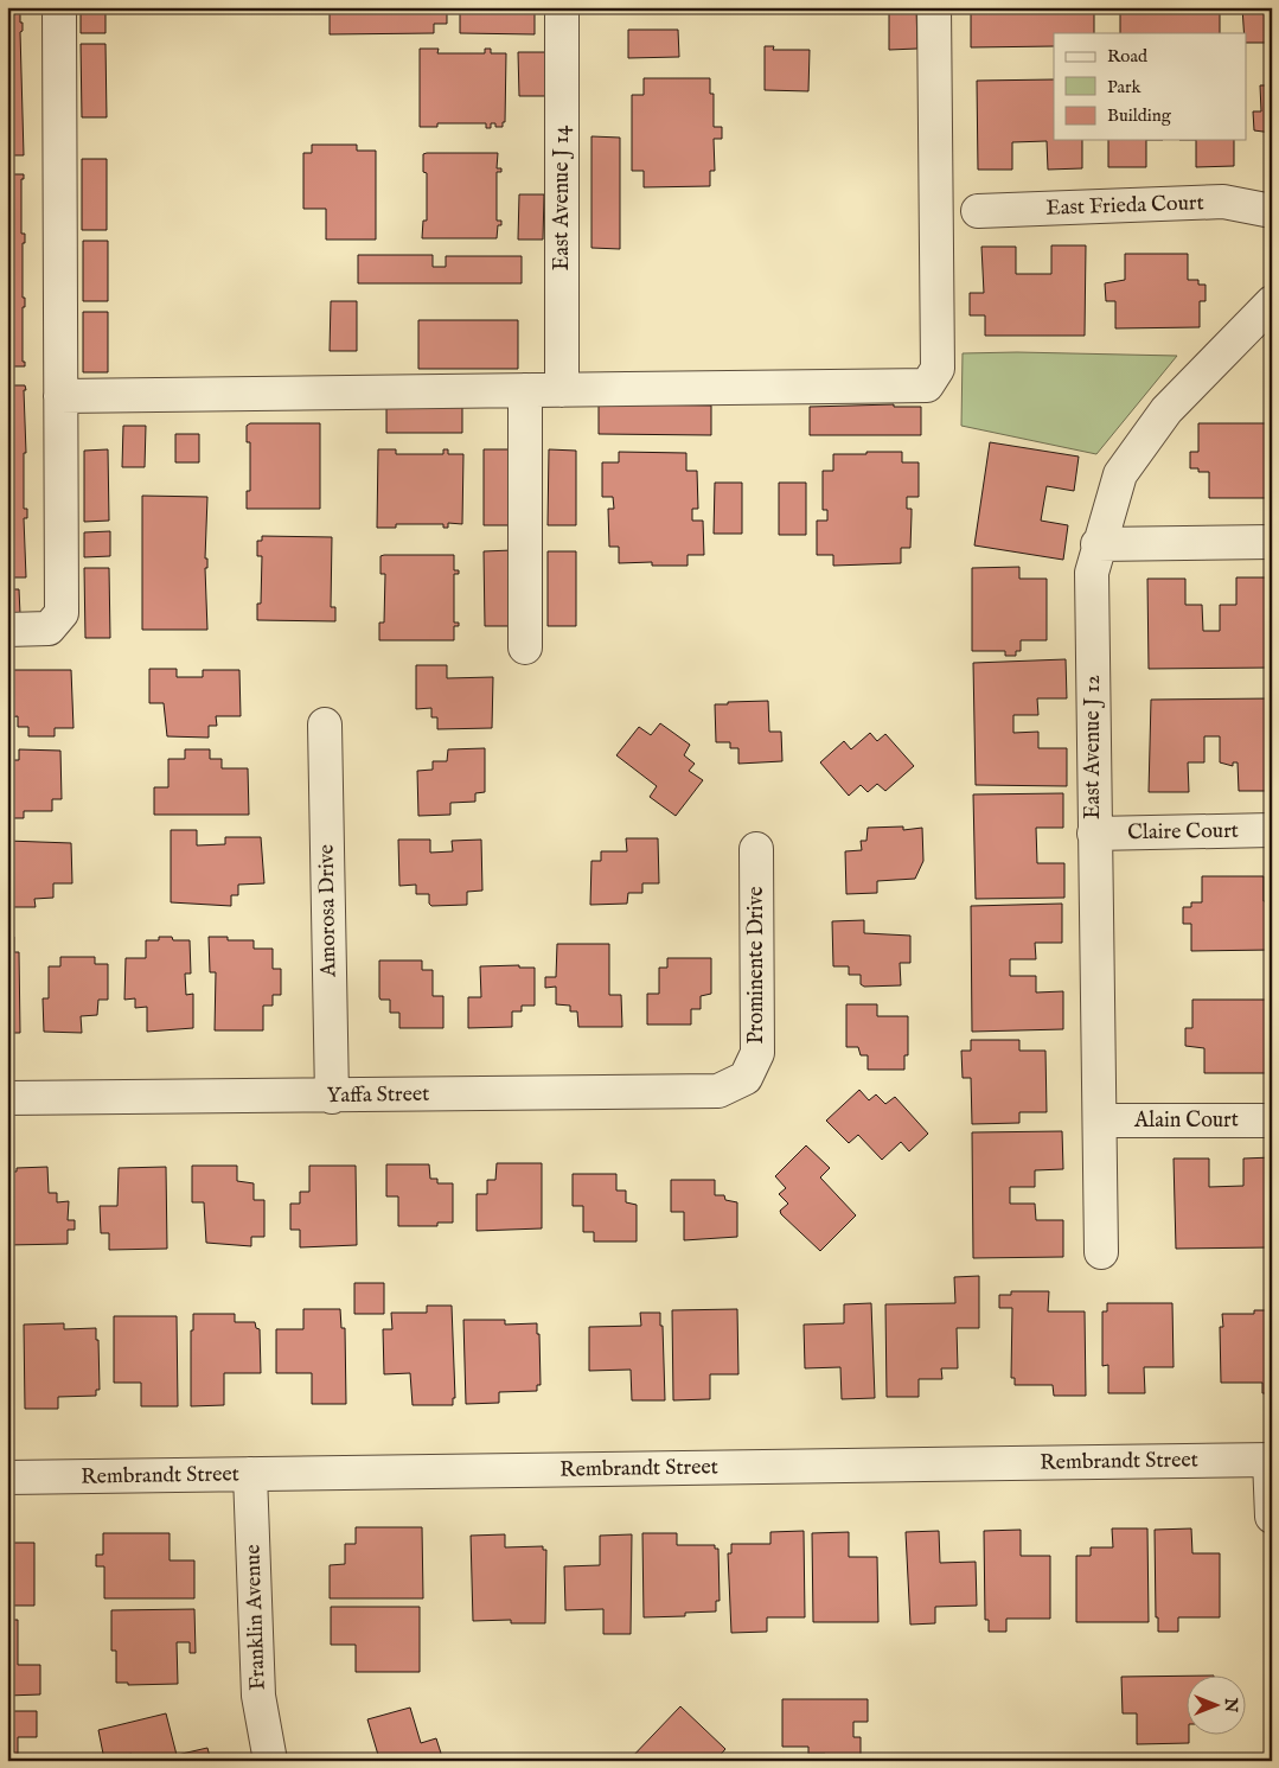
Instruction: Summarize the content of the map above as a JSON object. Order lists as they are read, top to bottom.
{
  "streets": {
    "street": [
      "East Avenue J 14",
      "East Frieda Court",
      "East Avenue J 12",
      "Claire Court",
      "Amorosa Drive",
      "Prominente Drive",
      "Yaffa Street",
      "Alain Court",
      "Rembrandt Street",
      "Franklin Avenue"
    ]
  },
  "crossings": [
    ["East Avenue J 12", "Claire Court"],
    ["East Avenue J 12", "Alain Court"],
    ["Amorosa Drive", "Yaffa Street"],
    ["Prominente Drive", "Yaffa Street"],
    ["Rembrandt Street", "Franklin Avenue"]
  ],
  "legend": ["Road", "Park", "Building"],
  "north": "right"
}
